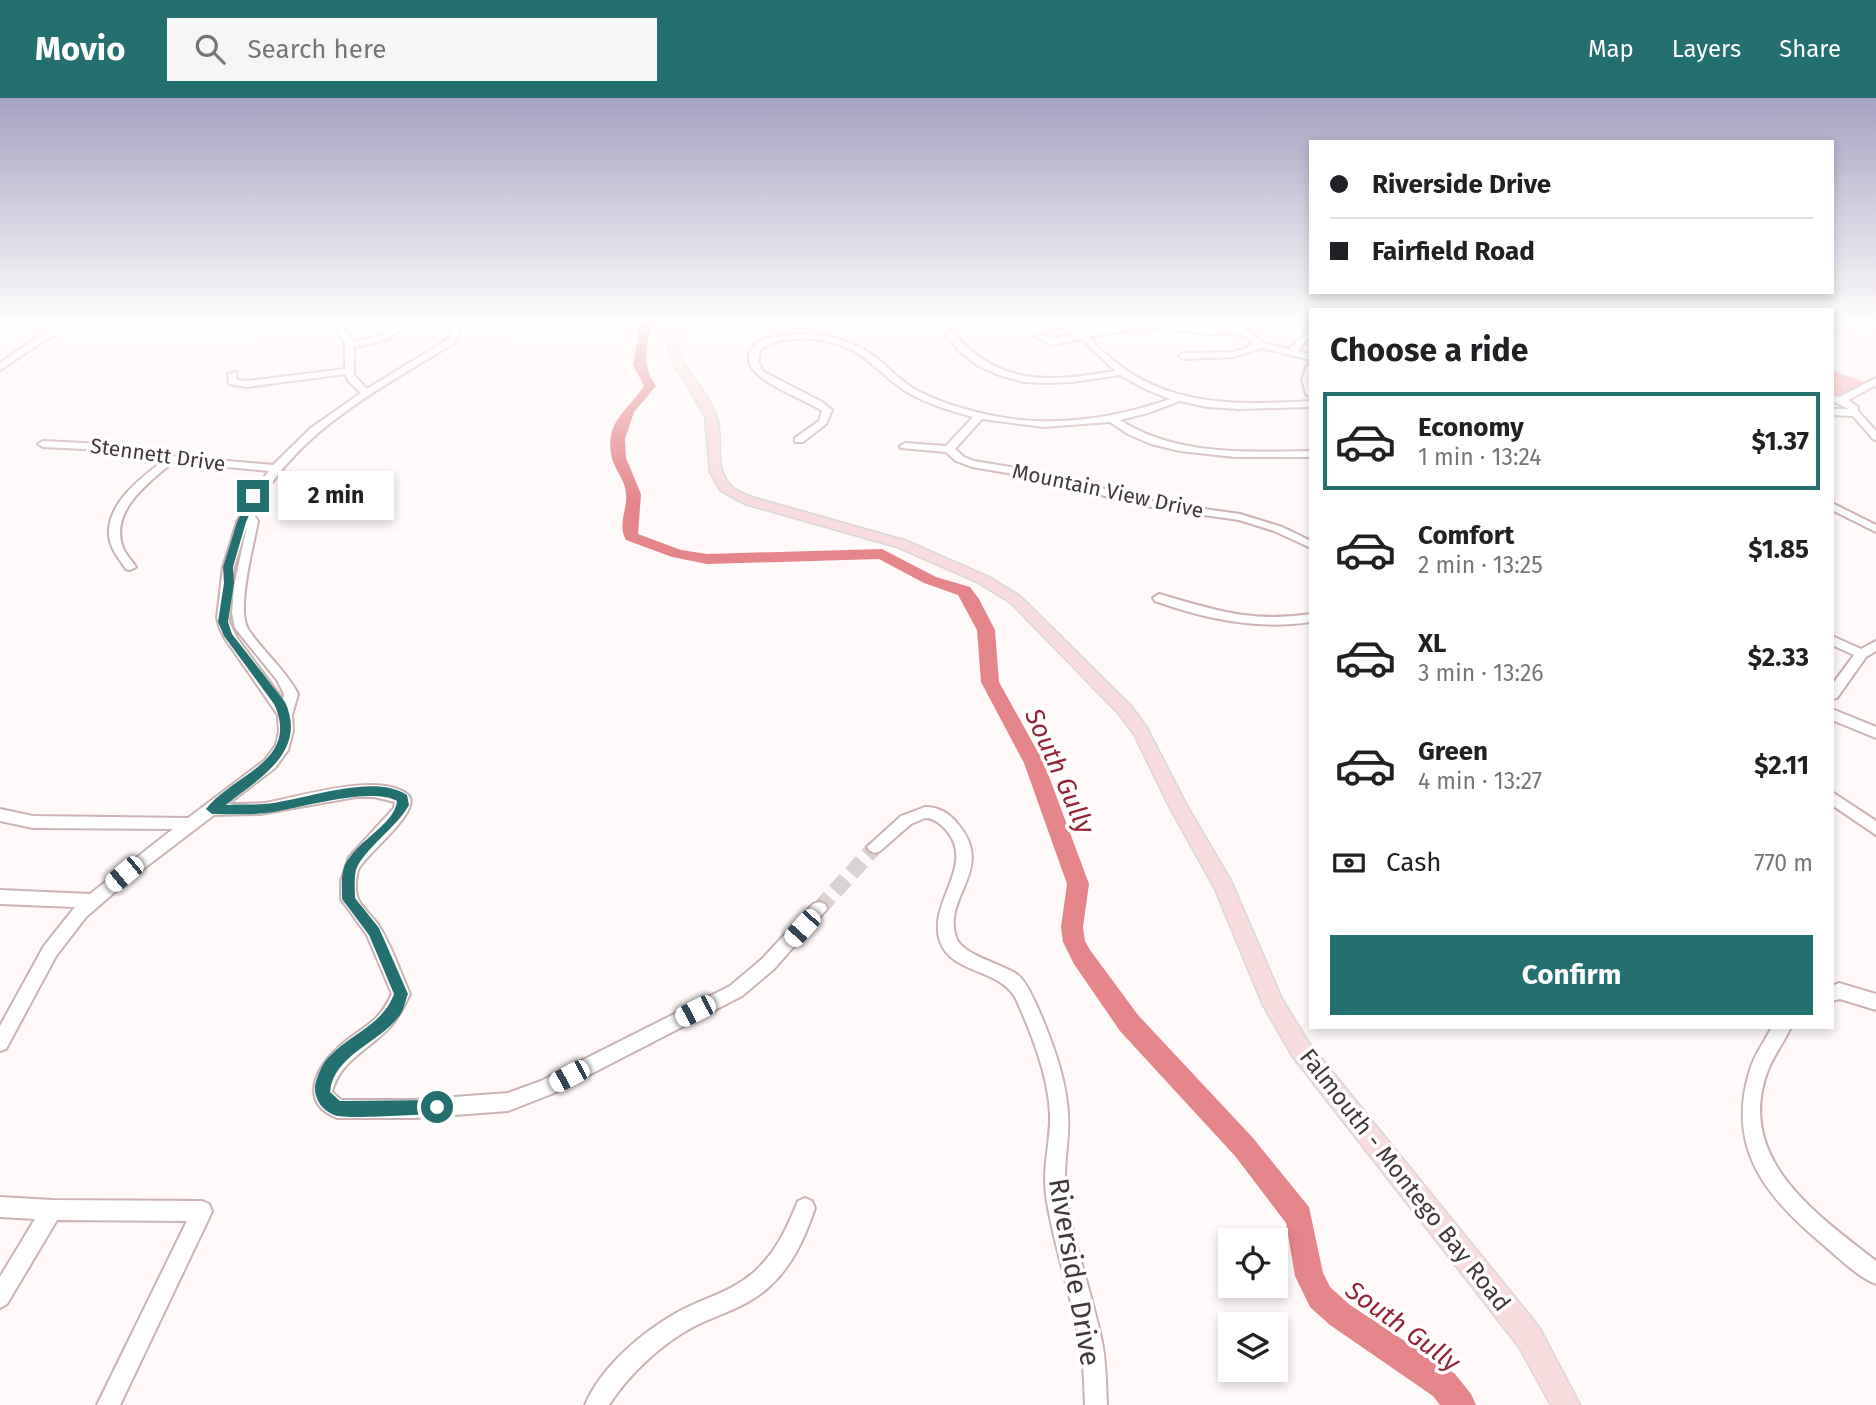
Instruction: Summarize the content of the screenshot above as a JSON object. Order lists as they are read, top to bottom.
{
  "streets": {
    "main road": ["Falmouth - Montego Bay Road"],
    "street": ["Stennett Drive", "Mountain View Drive", "Riverside Drive"]
  },
  "water": ["South Gully"],
  "page": {
    "header": "Movio",
    "search": "Search here",
    "nav": ["Map", "Layers", "Share"],
    "banner": ["Riverside Drive", "Fairfield Road"],
    "heading": "Choose a ride",
    "list": [
      {
        "name": "Economy",
        "note": "1 min · 13:24",
        "value": "$1.37"
      },
      {
        "name": "Comfort",
        "note": "2 min · 13:25",
        "value": "$1.85"
      },
      {
        "name": "XL",
        "note": "3 min · 13:26",
        "value": "$2.33"
      },
      {
        "name": "Green",
        "note": "4 min · 13:27",
        "value": "$2.11"
      }
    ],
    "bubble": "2 min",
    "pay": ["Cash", "770 m"],
    "buttons": "Confirm"
  }
}
